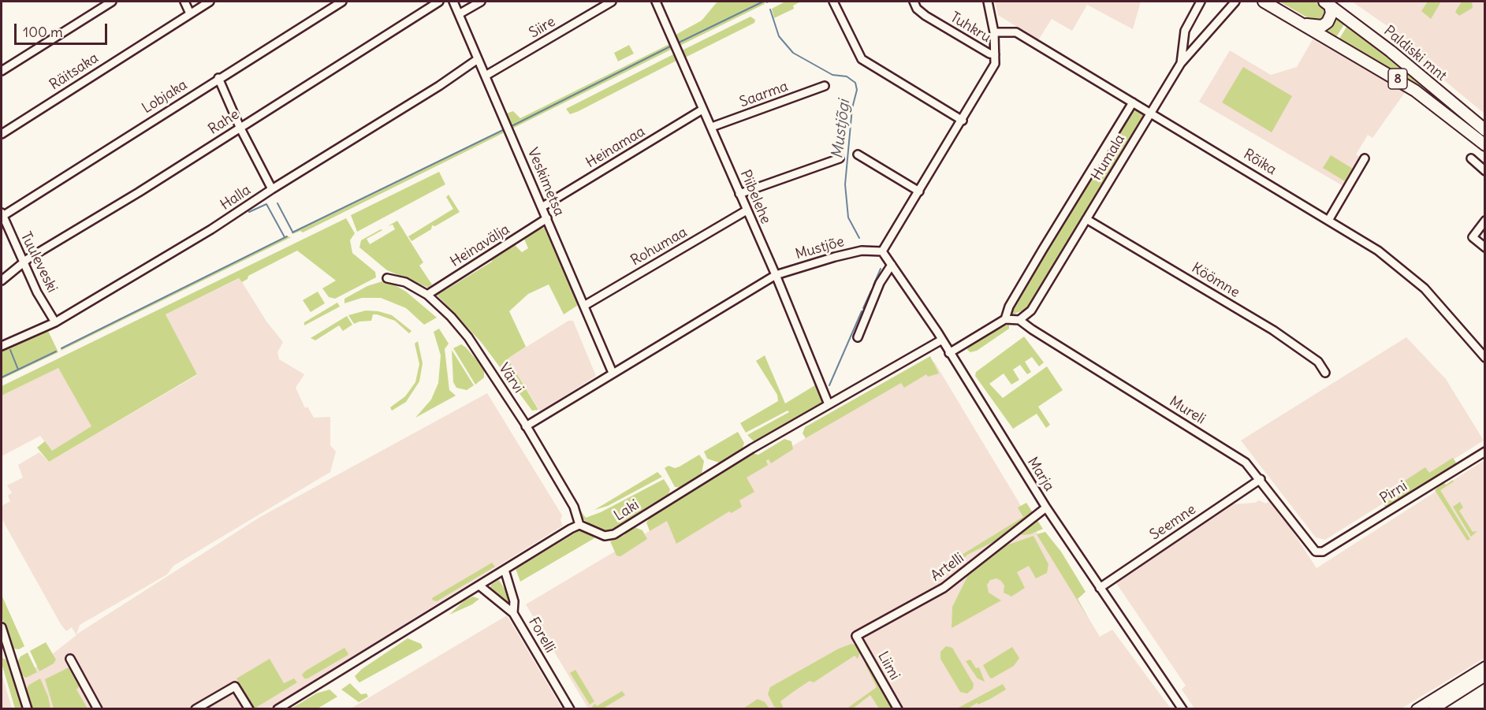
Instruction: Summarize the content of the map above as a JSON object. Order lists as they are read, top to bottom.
{
  "streets": {
    "main road": ["Paldiski mnt", "8"],
    "street": [
      "Siire",
      "Tuhkru",
      "Räitsaka",
      "Saarma",
      "Lobjaka",
      "Rahe",
      "Heinamaa",
      "Humala",
      "Rõika",
      "Veskimetsa",
      "Piibelehe",
      "Halla",
      "Heinavälja",
      "Rohumaa",
      "Mustjõe",
      "Tuuleveski",
      "Köömne",
      "Värvi",
      "Mureli",
      "Marja",
      "Pirni",
      "Laki",
      "Seemne",
      "Artelli",
      "Forelli",
      "Liimi"
    ]
  },
  "crossings": [
    ["Siire", "Veskimetsa"],
    ["Saarma", "Piibelehe"],
    ["Lobjaka", "Tuuleveski"],
    ["Rahe", "Tuuleveski"],
    ["Heinamaa", "Veskimetsa"],
    ["Heinamaa", "Piibelehe"],
    ["Humala", "Rõika"],
    ["Humala", "Köömne"],
    ["Humala", "Mureli"],
    ["Veskimetsa", "Halla"],
    ["Veskimetsa", "Heinavälja"],
    ["Veskimetsa", "Rohumaa"],
    ["Veskimetsa", "Mustjõe"],
    ["Piibelehe", "Rohumaa"],
    ["Piibelehe", "Mustjõe"],
    ["Piibelehe", "Laki"],
    ["Halla", "Tuuleveski"],
    ["Heinavälja", "Värvi"],
    ["Mustjõe", "Värvi"],
    ["Mustjõe", "Marja"],
    ["Värvi", "Laki"],
    ["Mureli", "Pirni"],
    ["Mureli", "Seemne"],
    ["Marja", "Laki"],
    ["Marja", "Seemne"],
    ["Marja", "Artelli"],
    ["Artelli", "Liimi"]
  ],
  "water": ["Mustjõgi"],
  "scale_bar": "100 m"
}
